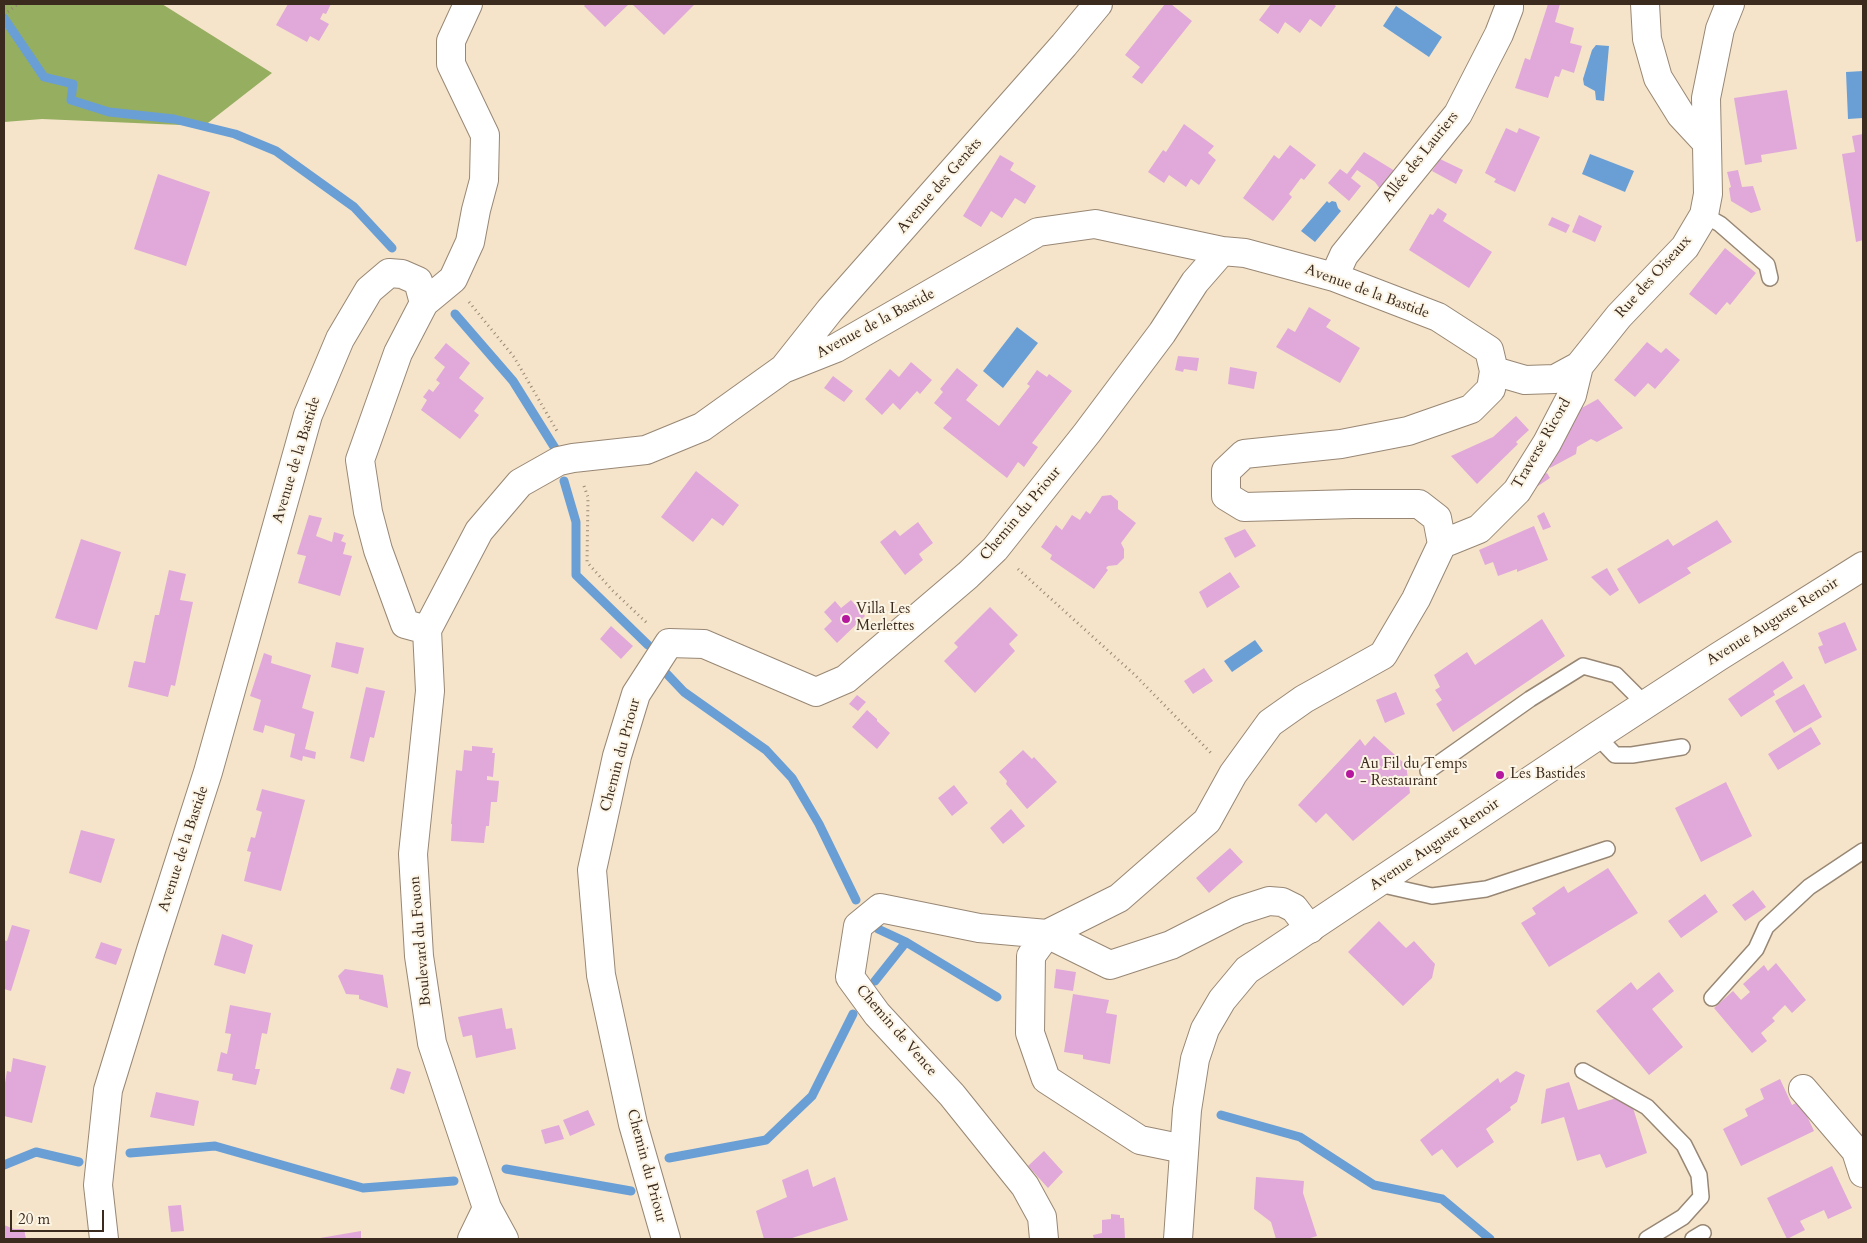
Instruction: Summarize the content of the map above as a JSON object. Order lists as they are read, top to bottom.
{
  "streets": {
    "street": [
      "Allée des Lauriers",
      "Avenue des Genêts",
      "Rue des Oiseaux",
      "Avenue de la Bastide",
      "Traverse Ricord",
      "Chemin du Priour",
      "Avenue Auguste Renoir",
      "Boulevard du Fouon",
      "Chemin de Vence"
    ]
  },
  "crossings": [
    ["Allée des Lauriers", "Avenue de la Bastide"],
    ["Avenue des Genêts", "Avenue de la Bastide"],
    ["Rue des Oiseaux", "Avenue de la Bastide"],
    ["Rue des Oiseaux", "Traverse Ricord"],
    ["Avenue de la Bastide", "Chemin du Priour"],
    ["Avenue de la Bastide", "Boulevard du Fouon"]
  ],
  "places": ["Villa Les Merlettes", "Au Fil du Temps - Restaurant", "Les Bastides"],
  "scale_bar": "20 m"
}
